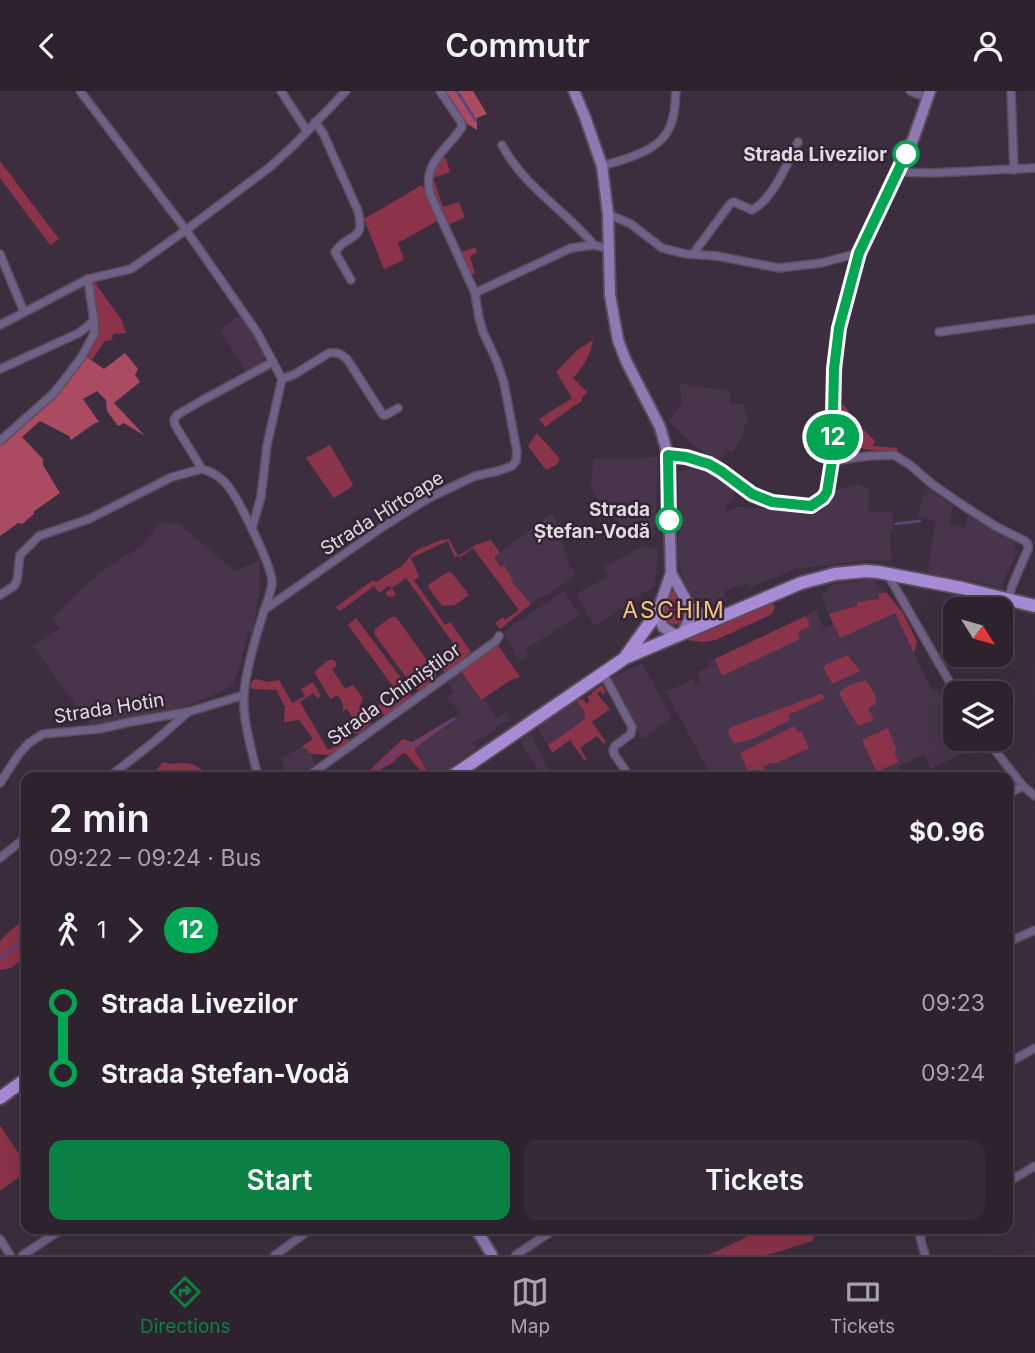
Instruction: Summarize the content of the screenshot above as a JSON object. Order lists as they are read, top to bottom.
{
  "streets": {
    "street": ["Strada Hîrtoape", "Strada Chimiștilor", "Strada Hotin"]
  },
  "districts": ["ASCHIM"],
  "places": ["Strada Livezilor", "Strada Ștefan-Vodă"],
  "lines": ["bus line 12"],
  "north": "bottom right",
  "page": {
    "header": "Commutr",
    "on_map": "12",
    "heading": ["2 min", "09:22 – 09:24 · Bus", "$0.96"],
    "legs": ["1", "12"],
    "list": [
      {
        "name": "Strada Livezilor",
        "value": "09:23"
      },
      {
        "name": "Strada Ștefan-Vodă",
        "value": "09:24"
      }
    ],
    "buttons": ["Start", "Tickets"],
    "tabs": ["Directions", "Map", "Tickets"]
  }
}
